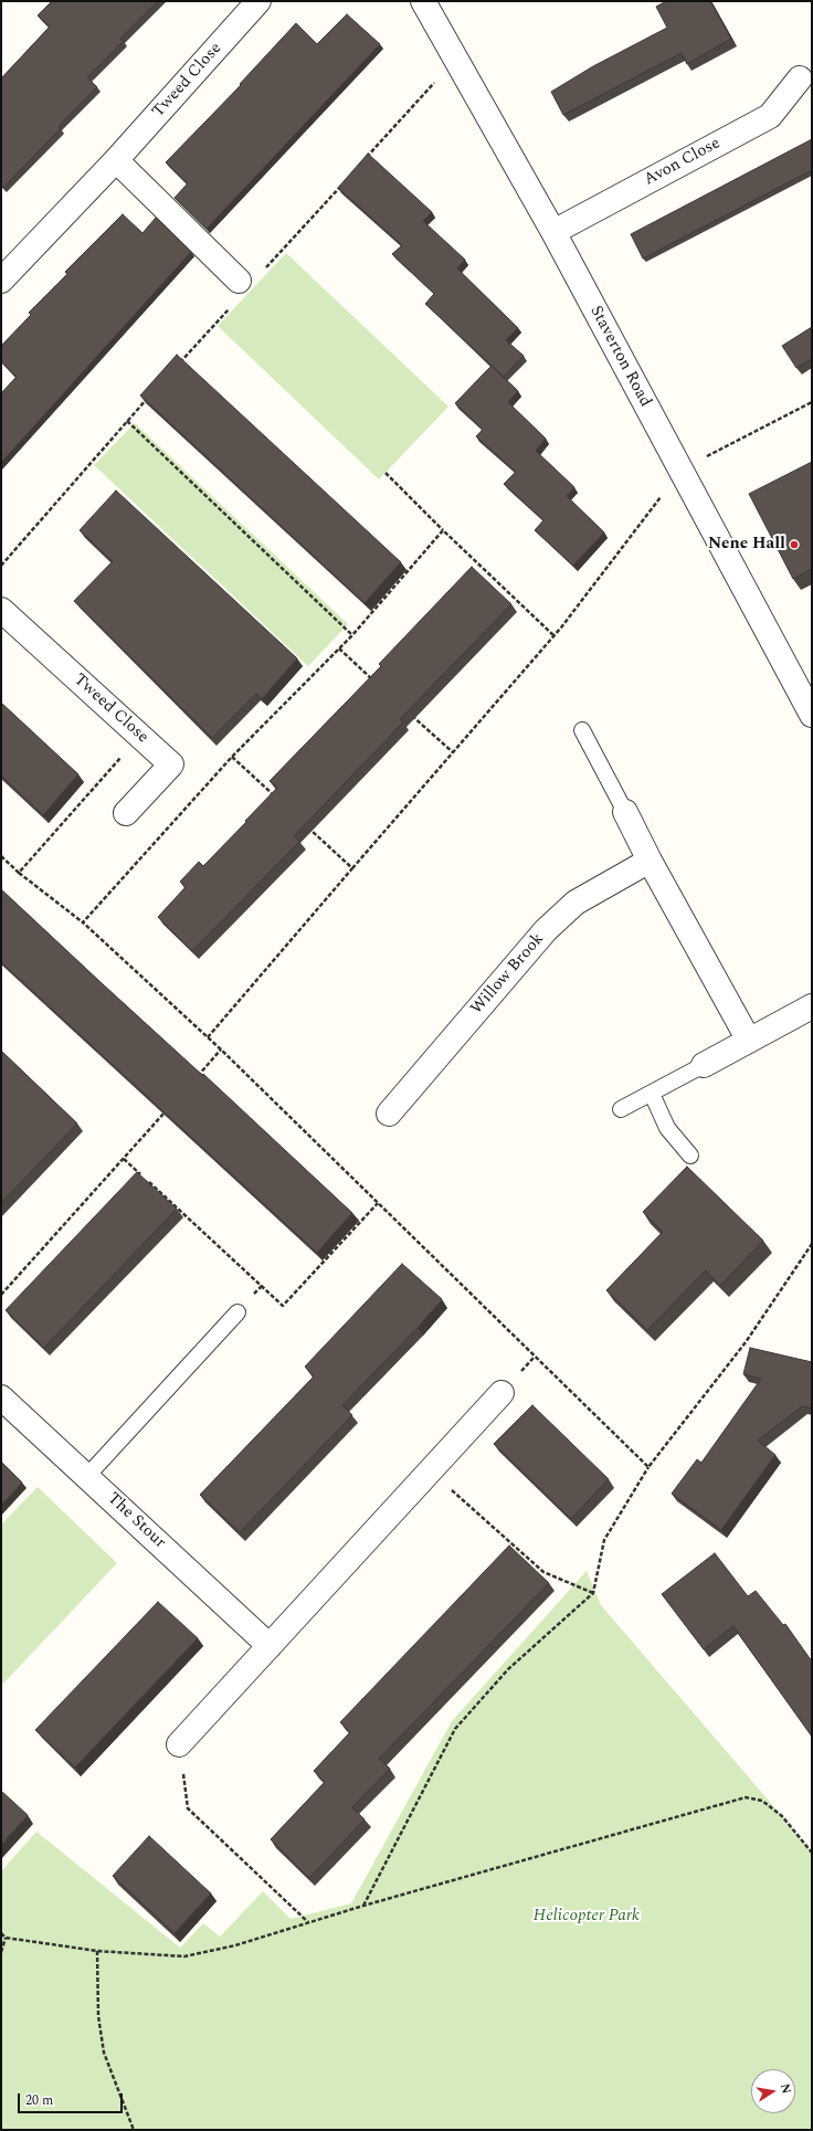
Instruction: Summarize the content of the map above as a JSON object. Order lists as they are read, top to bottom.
{
  "streets": {
    "street": [
      "Tweed Close",
      "Avon Close",
      "Staverton Road",
      "Willow Brook",
      "The Stour"
    ]
  },
  "crossings": [
    ["Avon Close", "Staverton Road"]
  ],
  "parks": ["Helicopter Park"],
  "places": ["Nene Hall"],
  "scale_bar": "20 m",
  "north": "right"
}
